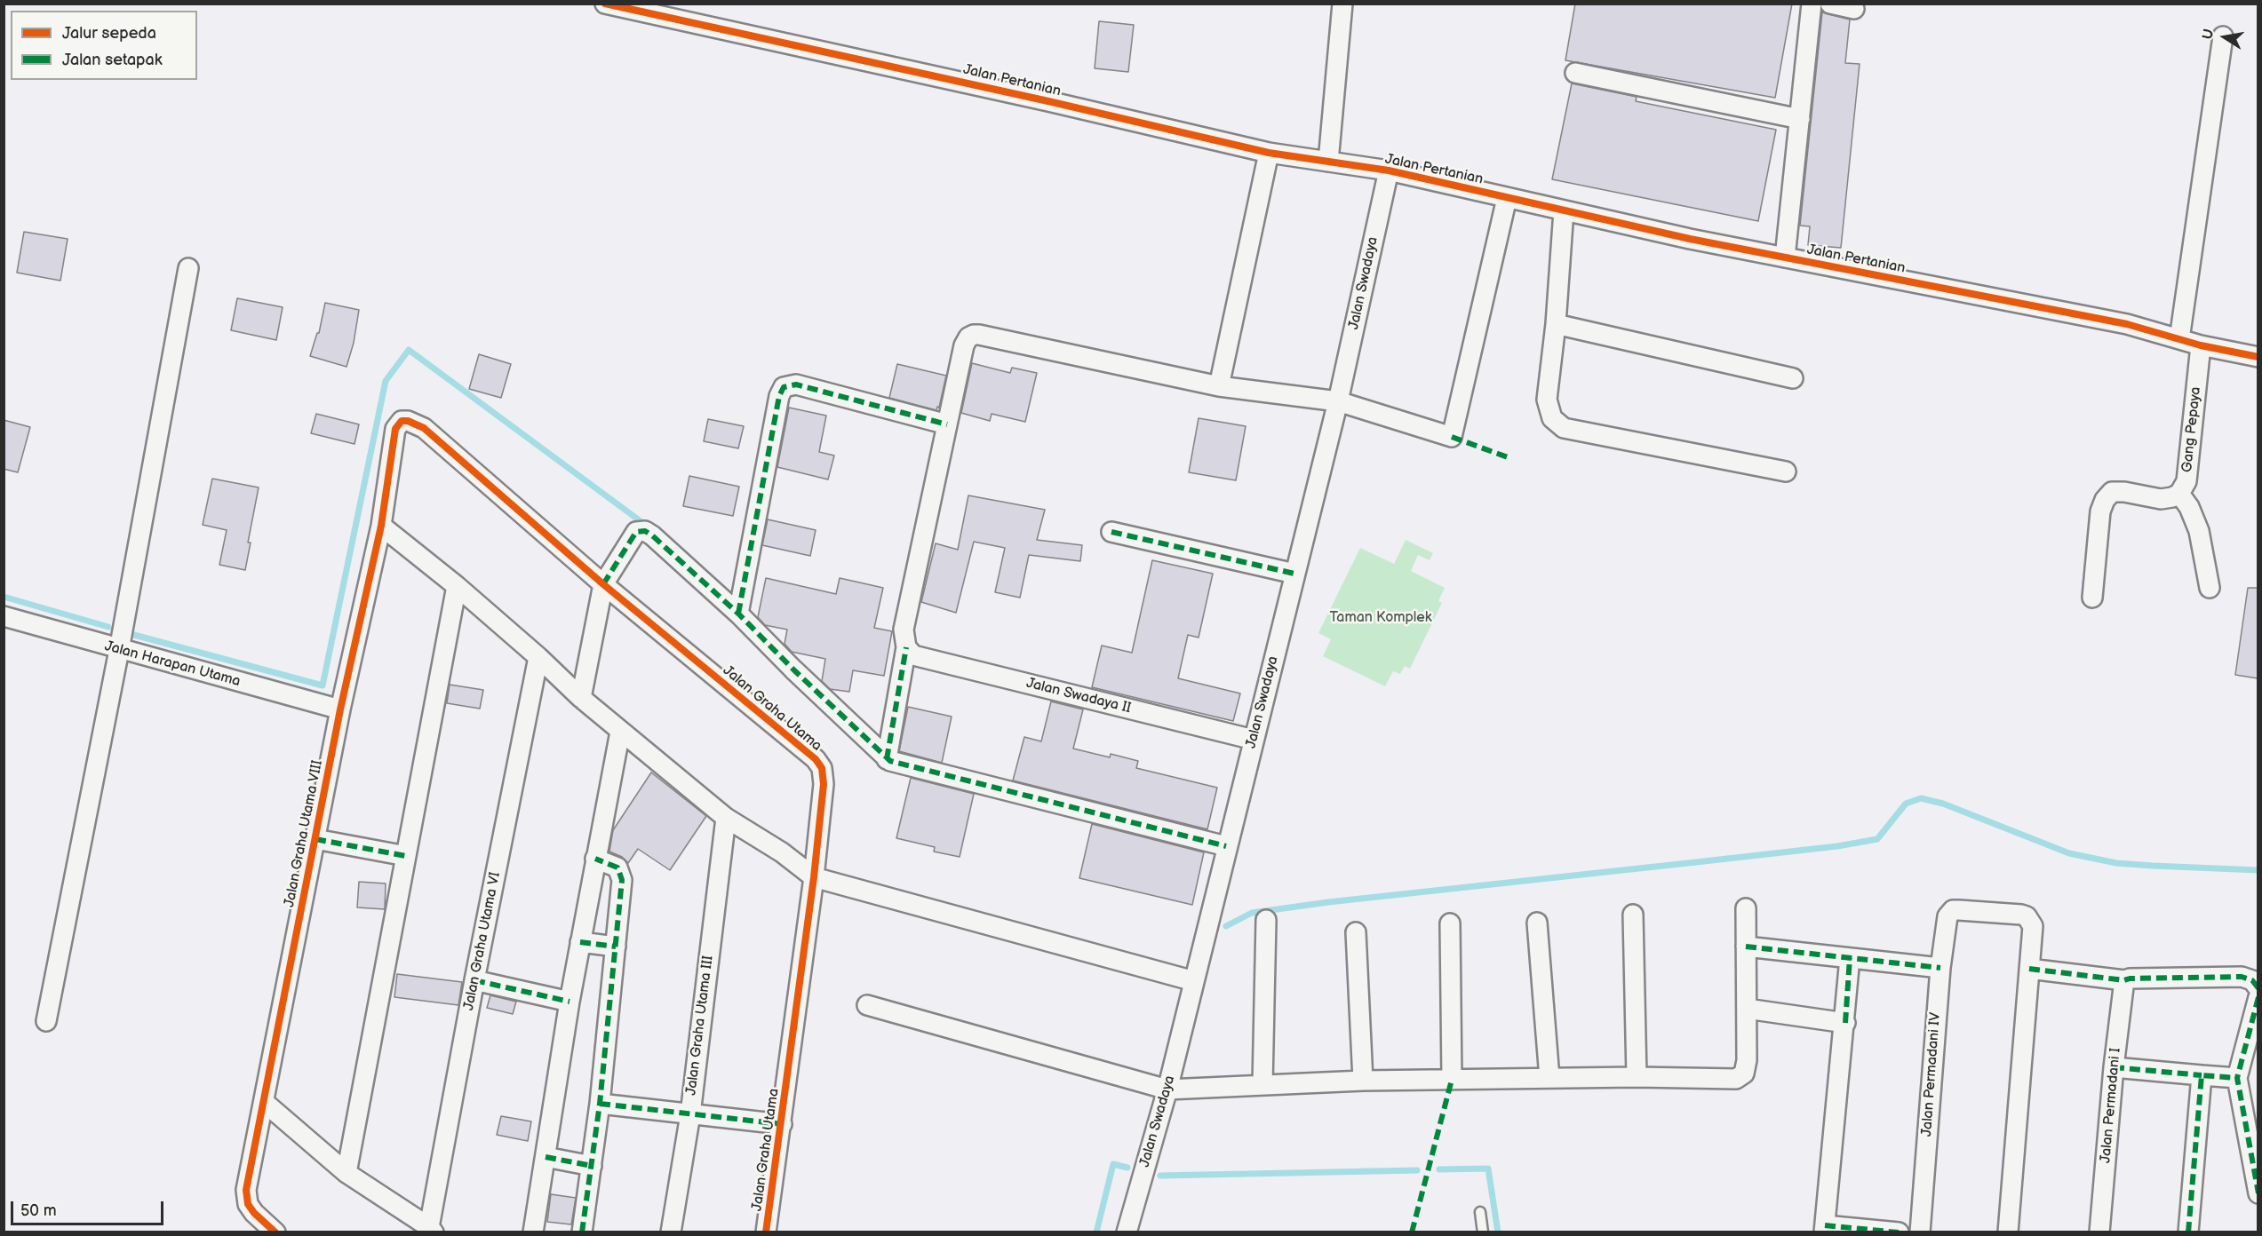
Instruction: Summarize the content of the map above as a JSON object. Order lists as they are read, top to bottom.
{
  "streets": {
    "street": [
      "Jalan Pertanian",
      "Jalan Swadaya",
      "Gang Pepaya",
      "Jalan Harapan Utama",
      "Jalan Swadaya II",
      "Jalan Graha Utama",
      "Jalan Graha Utama VIII",
      "Jalan Graha Utama VI",
      "Jalan Graha Utama III",
      "Jalan Permadani IV",
      "Jalan Permadani I"
    ]
  },
  "crossings": [
    ["Jalan Pertanian", "Jalan Swadaya"],
    ["Jalan Pertanian", "Gang Pepaya"],
    ["Jalan Swadaya", "Jalan Swadaya II"],
    ["Jalan Harapan Utama", "Jalan Graha Utama VIII"],
    ["Jalan Graha Utama", "Jalan Graha Utama VIII"]
  ],
  "parks": ["Taman Komplek"],
  "legend": ["Jalur sepeda", "Jalan setapak"],
  "scale_bar": "50 m",
  "north": "left"
}
